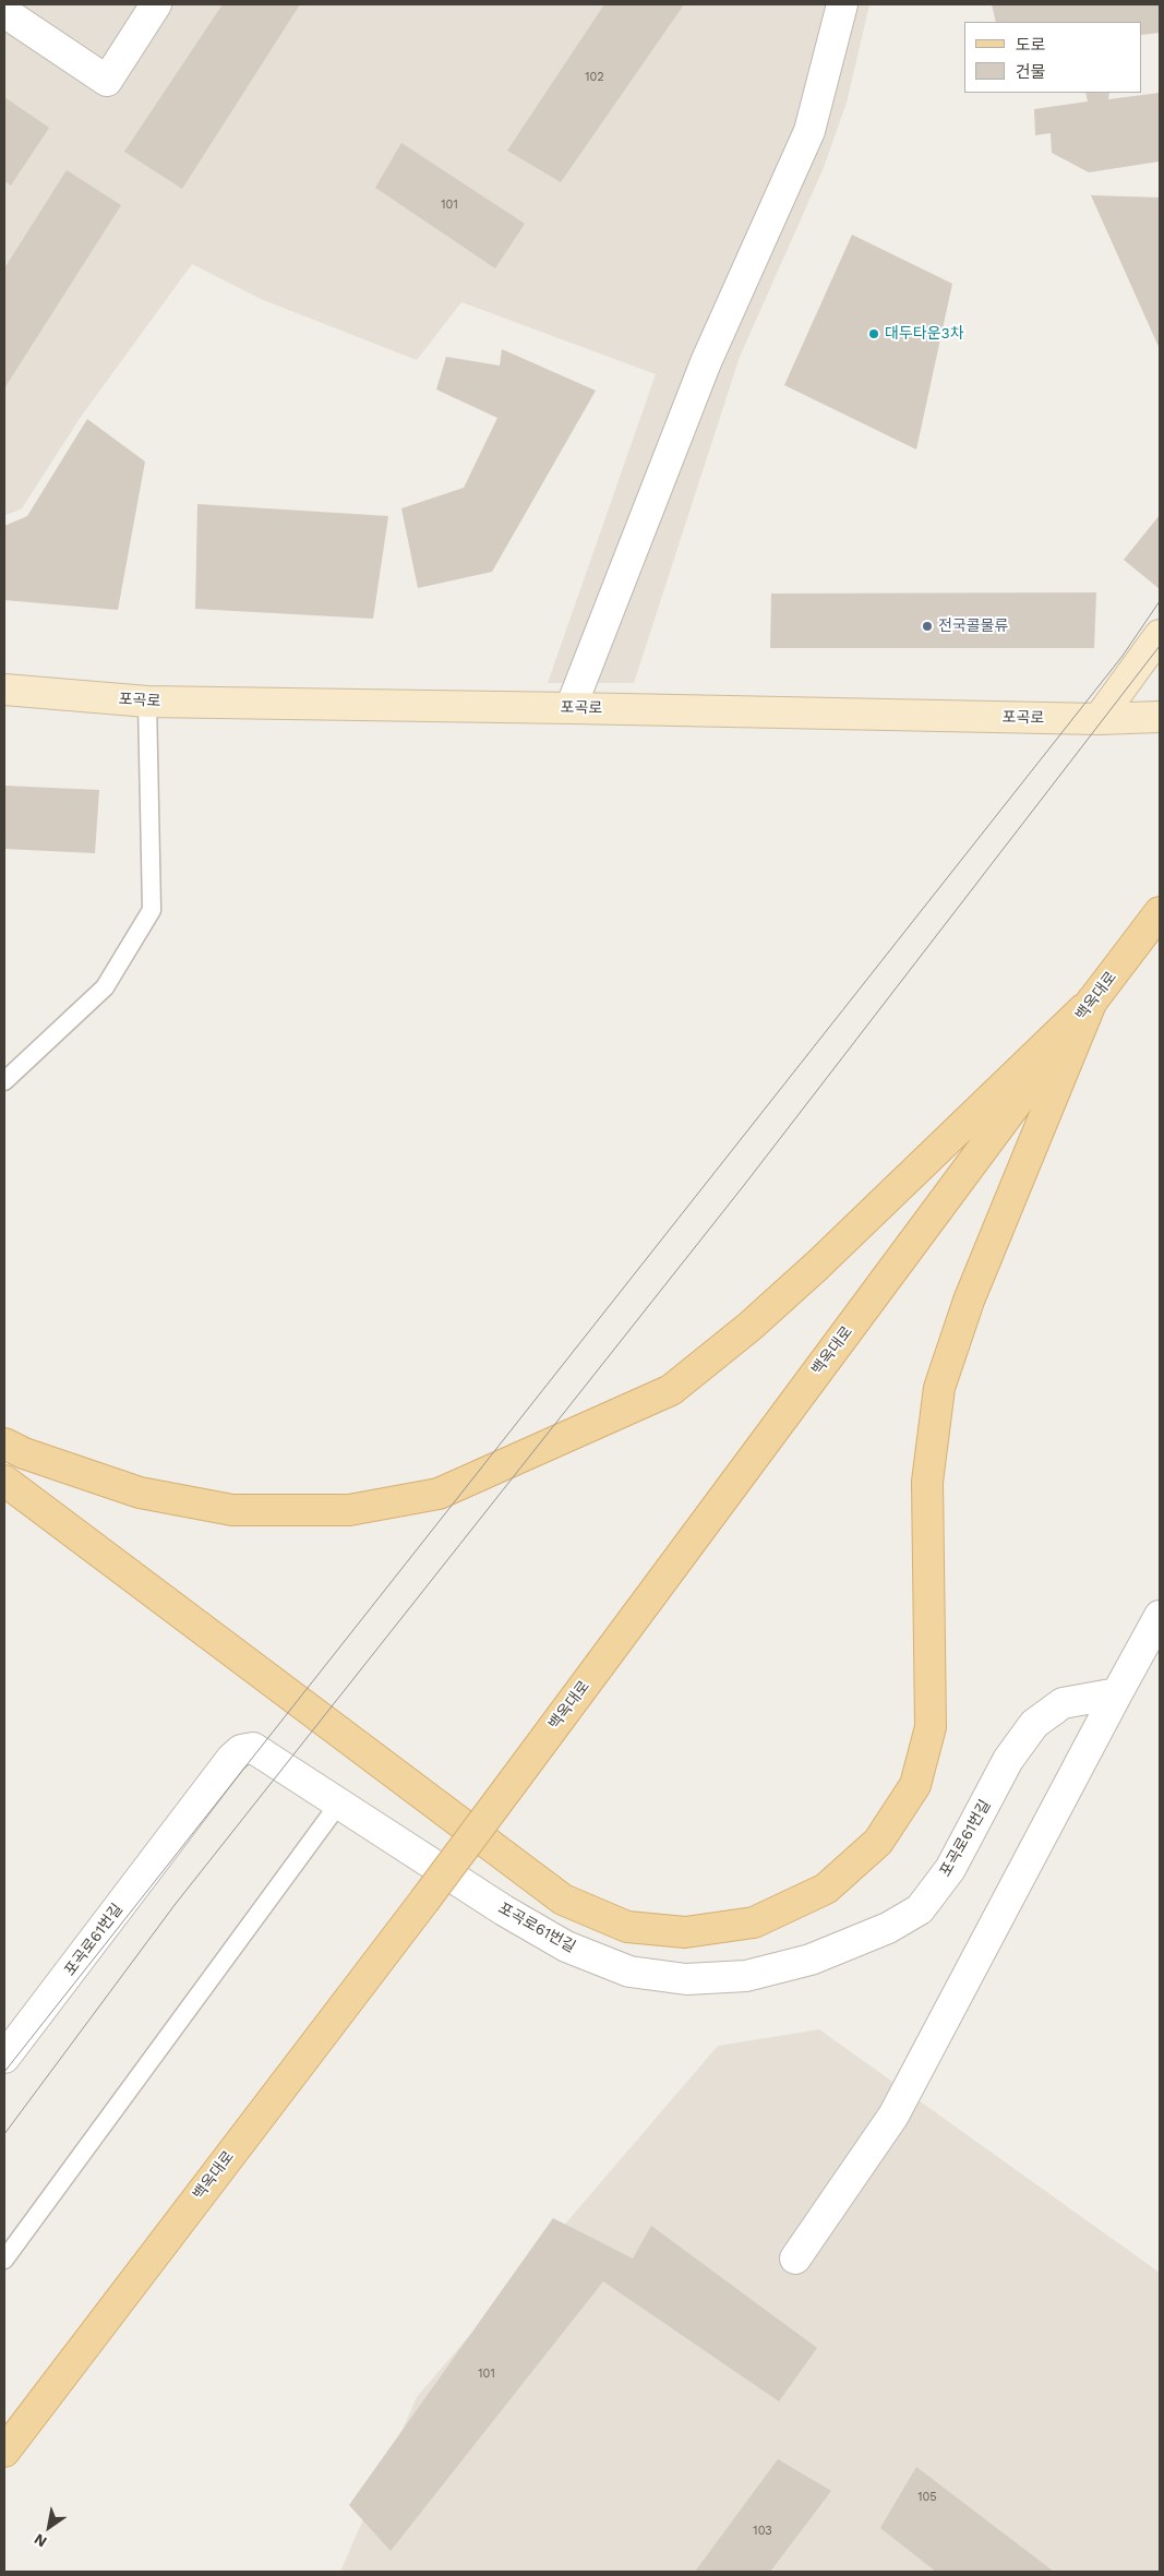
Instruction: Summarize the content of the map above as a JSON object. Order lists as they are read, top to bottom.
{
  "streets": {
    "main road": ["백옥대로"],
    "street": ["포곡로", "포곡로61번길"]
  },
  "places": ["대두타운3차", "전국콜물류"],
  "house_numbers": [
    "102",
    "101",
    "101",
    "105",
    "103"
  ],
  "legend": ["도로", "건물"],
  "north": "bottom left"
}
